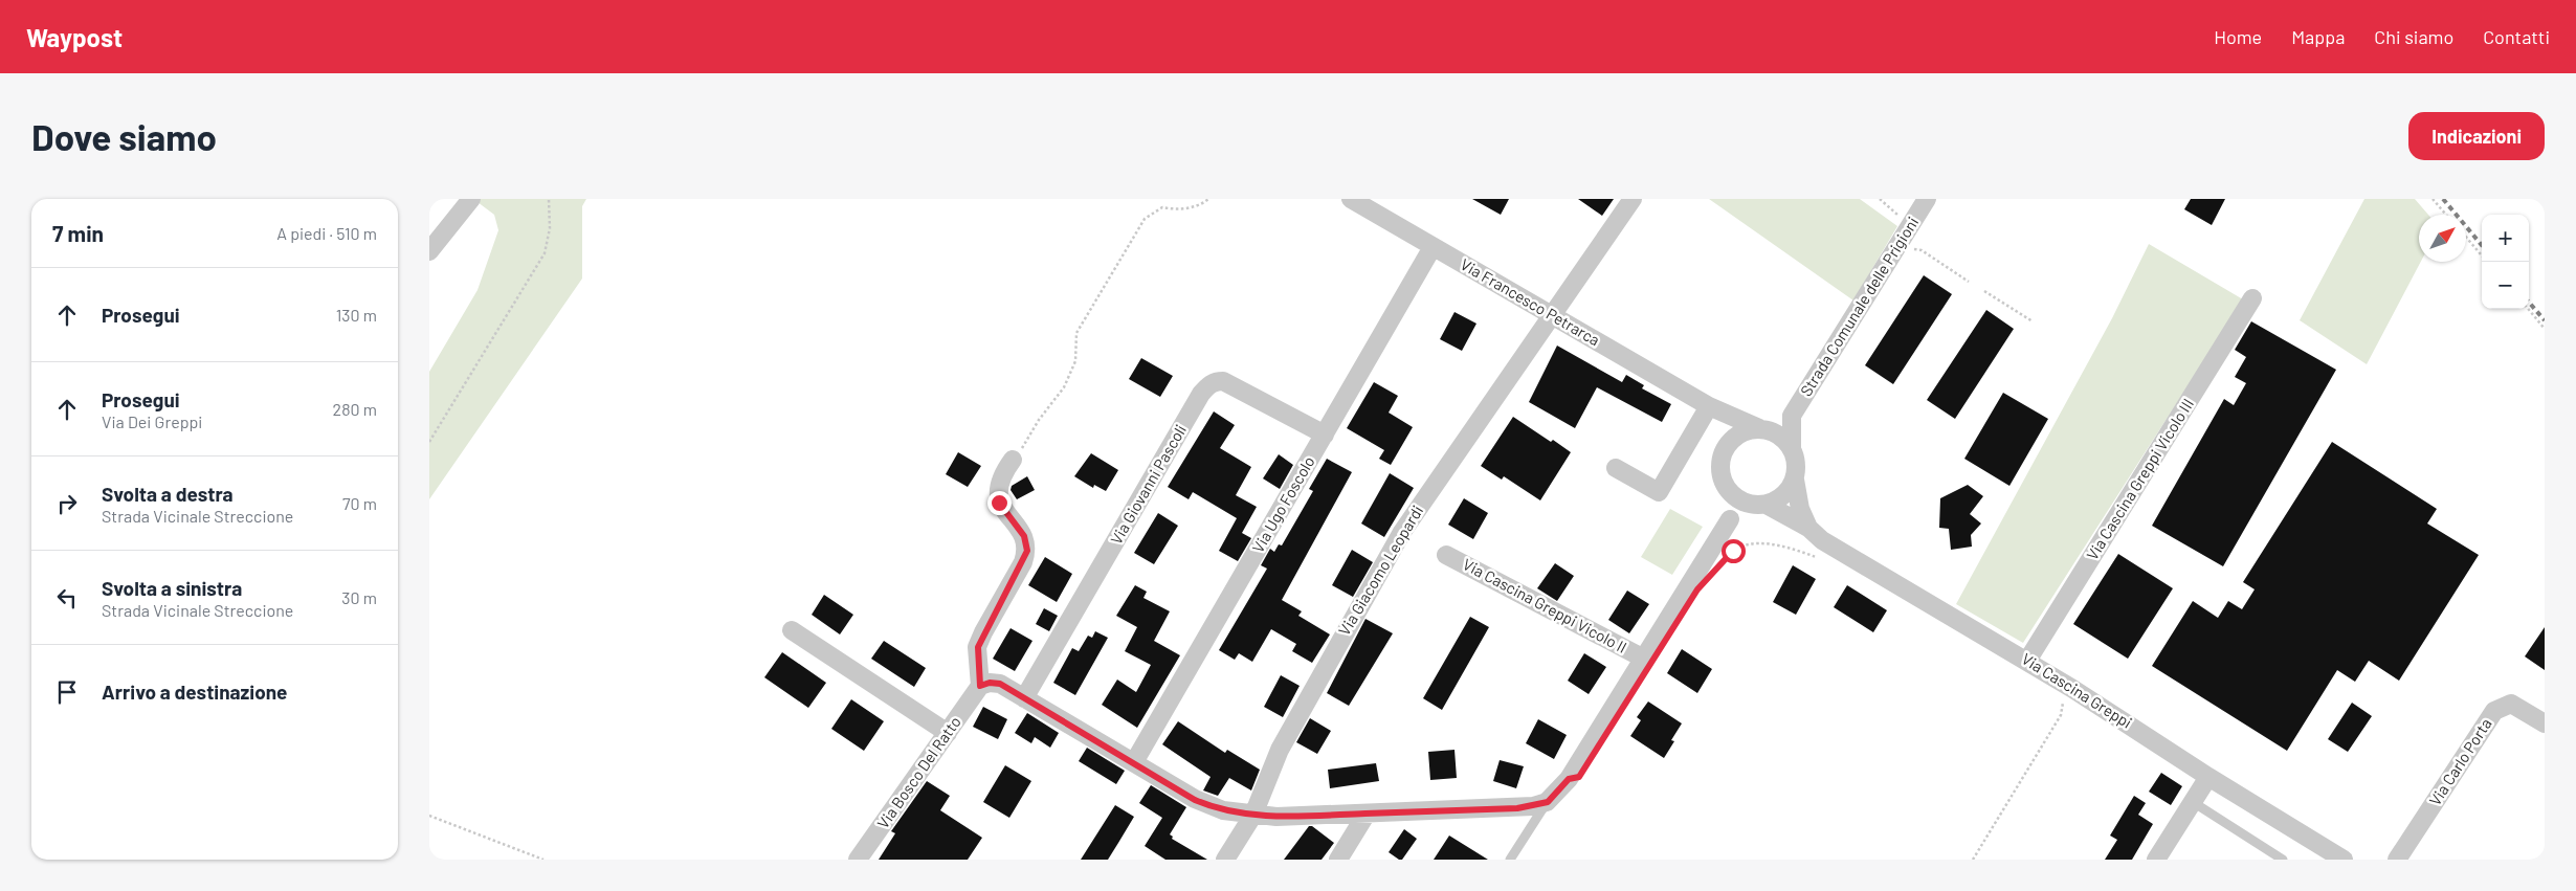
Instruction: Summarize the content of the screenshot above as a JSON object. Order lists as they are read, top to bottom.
{
  "streets": {
    "street": [
      "Via Francesco Petrarca",
      "Strada Comunale delle Prigioni",
      "Via Cascina Greppi Vicolo III",
      "Via Giovanni Pascoli",
      "Via Ugo Foscolo",
      "Via Giacomo Leopardi",
      "Via Cascina Greppi Vicolo II",
      "Via Cascina Greppi",
      "Via Carlo Porta",
      "Via Bosco Del Ratto"
    ]
  },
  "crossings": [
    ["Via Francesco Petrarca", "Via Ugo Foscolo"],
    ["Via Francesco Petrarca", "Via Giacomo Leopardi"],
    ["Via Francesco Petrarca", "Via Cascina Greppi"],
    ["Via Cascina Greppi Vicolo III", "Via Cascina Greppi"],
    ["Via Giovanni Pascoli", "Via Ugo Foscolo"]
  ],
  "north": "top right",
  "page": {
    "header": "Waypost",
    "nav": [
      "Home",
      "Mappa",
      "Chi siamo",
      "Contatti"
    ],
    "buttons": "Indicazioni",
    "title": "Dove siamo",
    "heading": ["7 min", "A piedi · 510 m"],
    "map_buttons": ["+", "−"],
    "list": [
      ["Prosegui", "130 m"],
      ["Prosegui", "Via Dei Greppi", "280 m"],
      ["Svolta a destra", "Strada Vicinale Streccione", "70 m"],
      ["Svolta a sinistra", "Strada Vicinale Streccione", "30 m"],
      "Arrivo a destinazione"
    ]
  }
}
